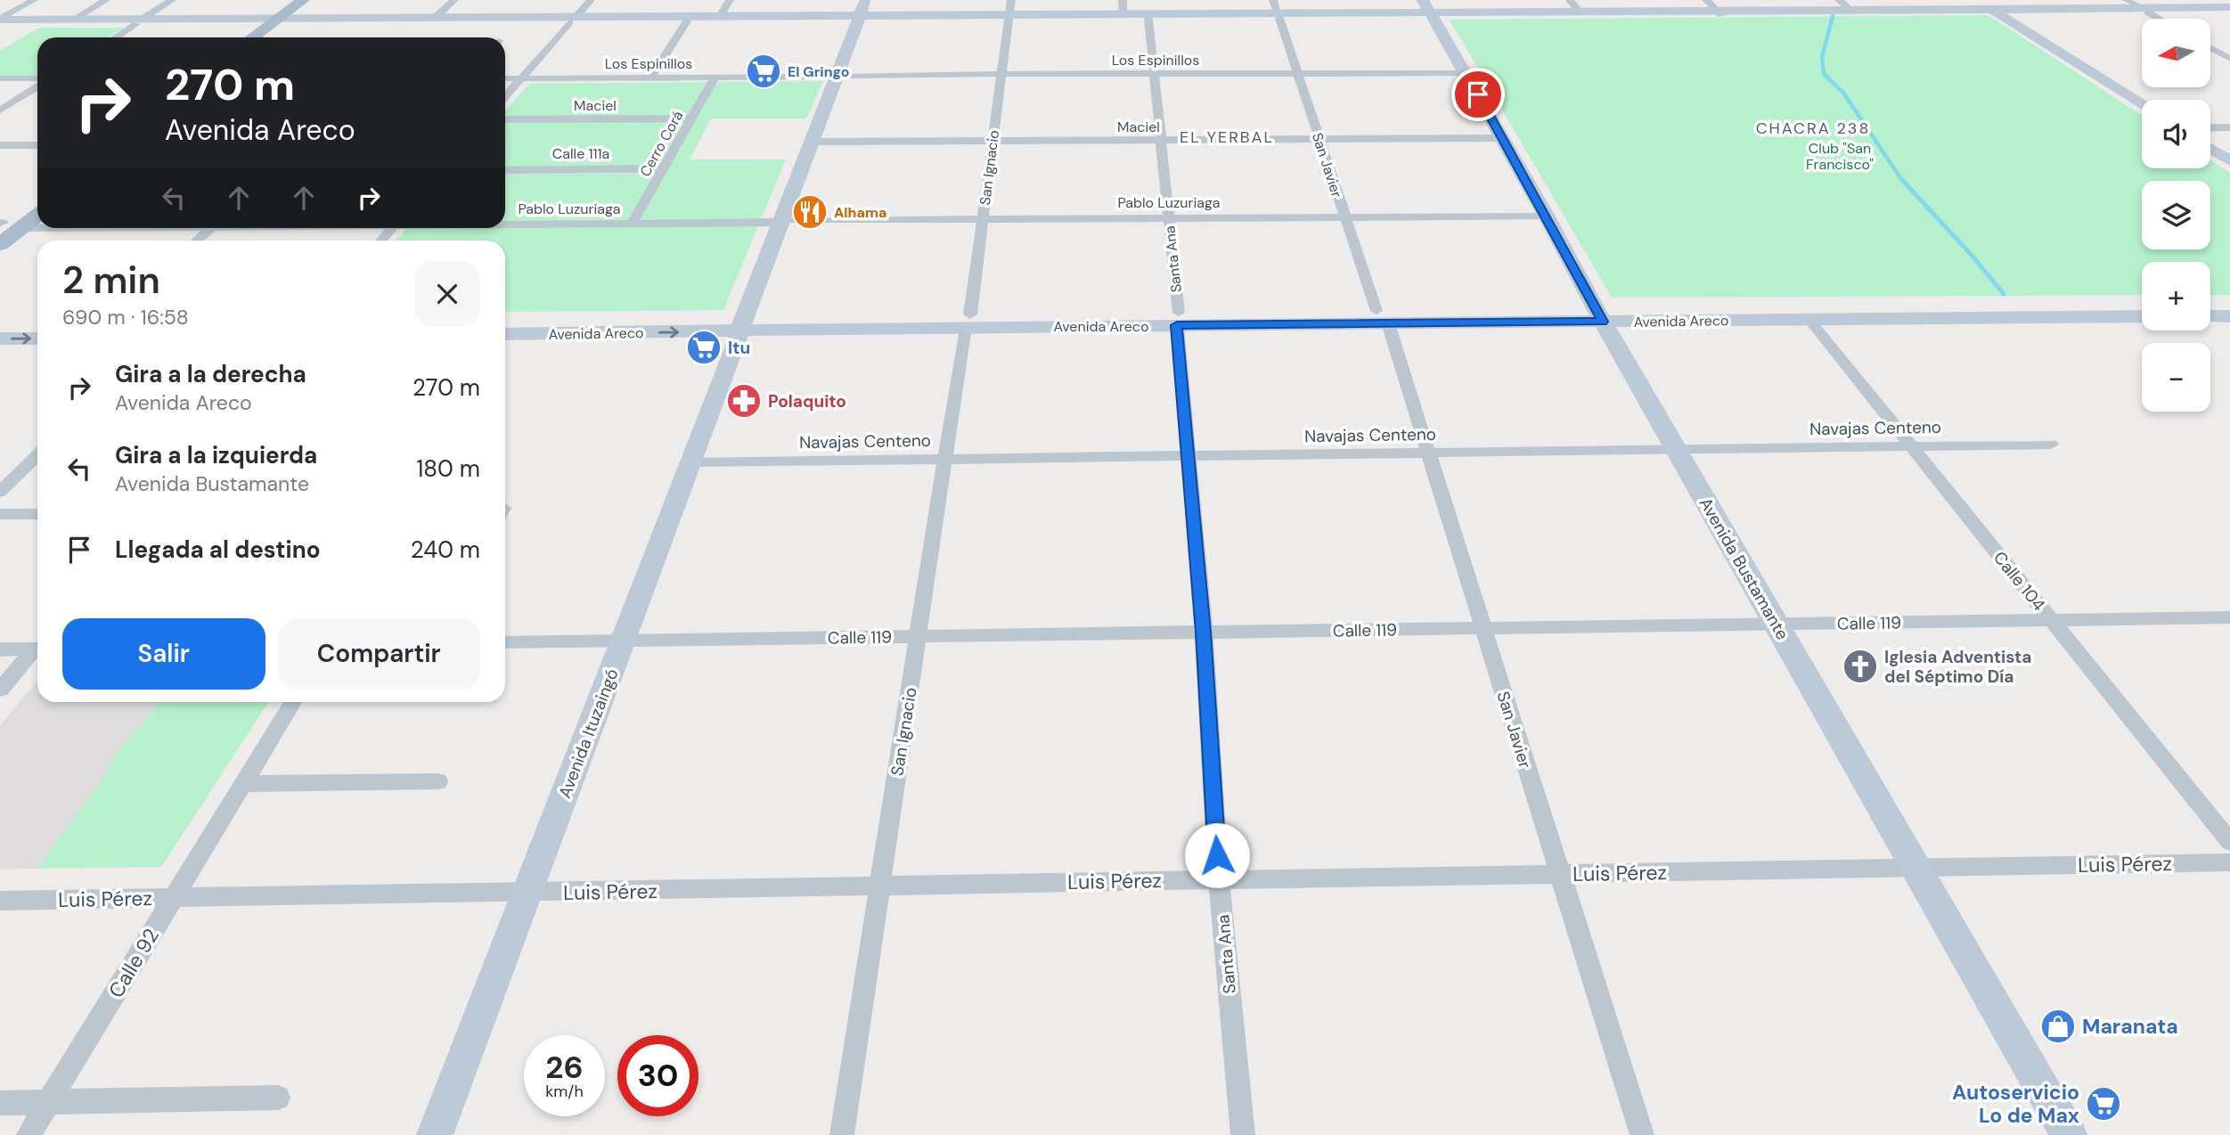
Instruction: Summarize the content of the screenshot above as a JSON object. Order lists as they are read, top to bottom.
{
  "streets": {
    "main road": ["Avenida Areco", "Avenida Bustamante", "Avenida Ituzaingó"],
    "street": [
      "Los Espinillos",
      "Maciel",
      "Cerro Corá",
      "Calle 111a",
      "San Javier",
      "San Ignacio",
      "Pablo Luzuriaga",
      "Santa Ana",
      "Navajas Centeno",
      "Calle 104",
      "Calle 119",
      "Luis Pérez",
      "Calle 92"
    ]
  },
  "crossings": [
    ["Los Espinillos", "Cerro Corá"],
    ["Los Espinillos", "San Javier"],
    ["Los Espinillos", "San Ignacio"],
    ["Los Espinillos", "Santa Ana"],
    ["Los Espinillos", "Avenida Bustamante"],
    ["Los Espinillos", "Avenida Ituzaingó"],
    ["Maciel", "Cerro Corá"],
    ["Maciel", "San Javier"],
    ["Maciel", "San Ignacio"],
    ["Maciel", "Santa Ana"],
    ["Maciel", "Avenida Bustamante"],
    ["Maciel", "Avenida Ituzaingó"],
    ["Cerro Corá", "Calle 111a"],
    ["Cerro Corá", "Pablo Luzuriaga"],
    ["San Javier", "Pablo Luzuriaga"],
    ["San Javier", "Avenida Areco"],
    ["San Javier", "Navajas Centeno"],
    ["San Javier", "Calle 119"],
    ["San Javier", "Luis Pérez"],
    ["San Ignacio", "Pablo Luzuriaga"],
    ["San Ignacio", "Avenida Areco"],
    ["San Ignacio", "Navajas Centeno"],
    ["San Ignacio", "Calle 119"],
    ["San Ignacio", "Luis Pérez"],
    ["Pablo Luzuriaga", "Santa Ana"],
    ["Pablo Luzuriaga", "Avenida Bustamante"],
    ["Pablo Luzuriaga", "Avenida Ituzaingó"],
    ["Santa Ana", "Avenida Areco"],
    ["Santa Ana", "Navajas Centeno"],
    ["Santa Ana", "Calle 119"],
    ["Santa Ana", "Luis Pérez"],
    ["Avenida Areco", "Avenida Bustamante"],
    ["Avenida Areco", "Calle 104"],
    ["Avenida Areco", "Avenida Ituzaingó"],
    ["Navajas Centeno", "Avenida Bustamante"],
    ["Navajas Centeno", "Calle 104"],
    ["Navajas Centeno", "Avenida Ituzaingó"],
    ["Avenida Bustamante", "Calle 119"],
    ["Avenida Bustamante", "Luis Pérez"],
    ["Calle 104", "Calle 119"],
    ["Calle 119", "Avenida Ituzaingó"],
    ["Avenida Ituzaingó", "Luis Pérez"],
    ["Luis Pérez", "Calle 92"]
  ],
  "districts": ["CHACRA 238", "EL YERBAL"],
  "parks": ["Club \"San Francisco\""],
  "places": {
    "supermarket": ["El Gringo", "Itu", "Autoservicio Lo de Max"],
    "restaurant": ["Alhama"],
    "pharmacy": ["Polaquito"],
    "church": ["Iglesia Adventista del Séptimo Día"],
    "shop": ["Maranata"]
  },
  "north": "left",
  "page": {
    "map_buttons": ["+", "−"],
    "turn": ["270 m", "Avenida Areco"],
    "heading": ["2 min", "690 m · 16:58"],
    "list": [
      {
        "name": "Gira a la derecha",
        "note": "Avenida Areco",
        "value": "270 m"
      },
      {
        "name": "Gira a la izquierda",
        "note": "Avenida Bustamante",
        "value": "180 m"
      },
      {
        "name": "Llegada al destino",
        "value": "240 m"
      }
    ],
    "buttons": ["Salir", "Compartir"],
    "speed": "26 km/h",
    "limit": "30"
  }
}
